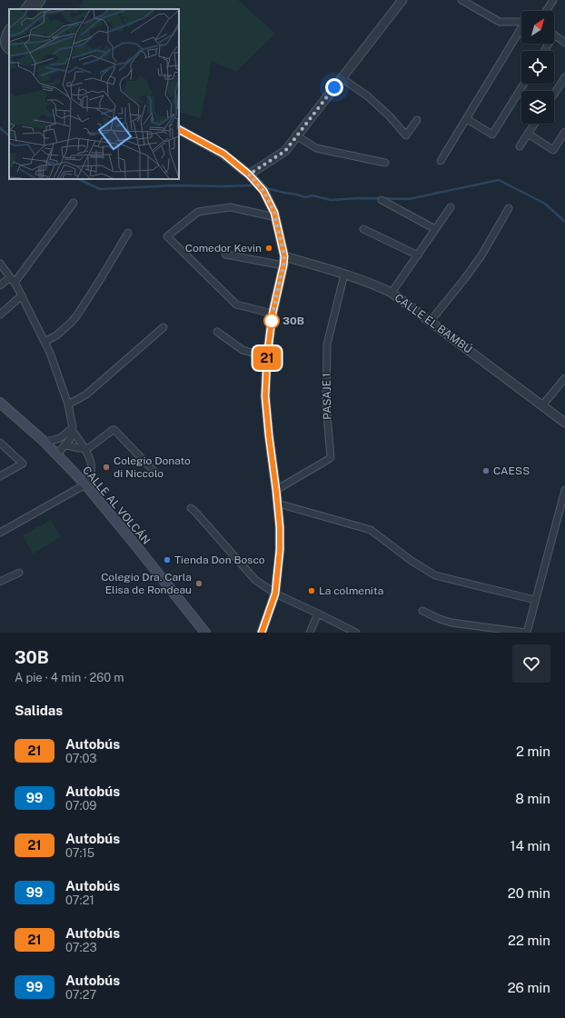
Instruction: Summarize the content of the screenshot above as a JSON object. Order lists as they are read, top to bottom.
{
  "streets": {
    "main road": ["CALLE AL VOLCÁN"],
    "street": ["CALLE EL BAMBÚ", "PASAJE 1"]
  },
  "crossings": [
    ["CALLE EL BAMBÚ", "PASAJE 1"]
  ],
  "places": [
    "Comedor Kevin",
    "30B",
    "Colegio Donato di Niccolo",
    "CAESS",
    "Tienda Don Bosco",
    "Colegio Dra. Carla Elisa de Rondeau",
    "La colmenita"
  ],
  "lines": ["bus line 21"],
  "north": "top right",
  "page": {
    "on_map": "21",
    "heading": [
      ["30B", "A pie · 4 min · 260 m"],
      "Salidas"
    ],
    "list": [
      {
        "mark": "21",
        "name": "Autobús",
        "note": "07:03",
        "value": "2 min"
      },
      {
        "mark": "99",
        "name": "Autobús",
        "note": "07:09",
        "value": "8 min"
      },
      {
        "mark": "21",
        "name": "Autobús",
        "note": "07:15",
        "value": "14 min"
      },
      {
        "mark": "99",
        "name": "Autobús",
        "note": "07:21",
        "value": "20 min"
      },
      {
        "mark": "21",
        "name": "Autobús",
        "note": "07:23",
        "value": "22 min"
      },
      {
        "mark": "99",
        "name": "Autobús",
        "note": "07:27",
        "value": "26 min"
      }
    ]
  }
}
